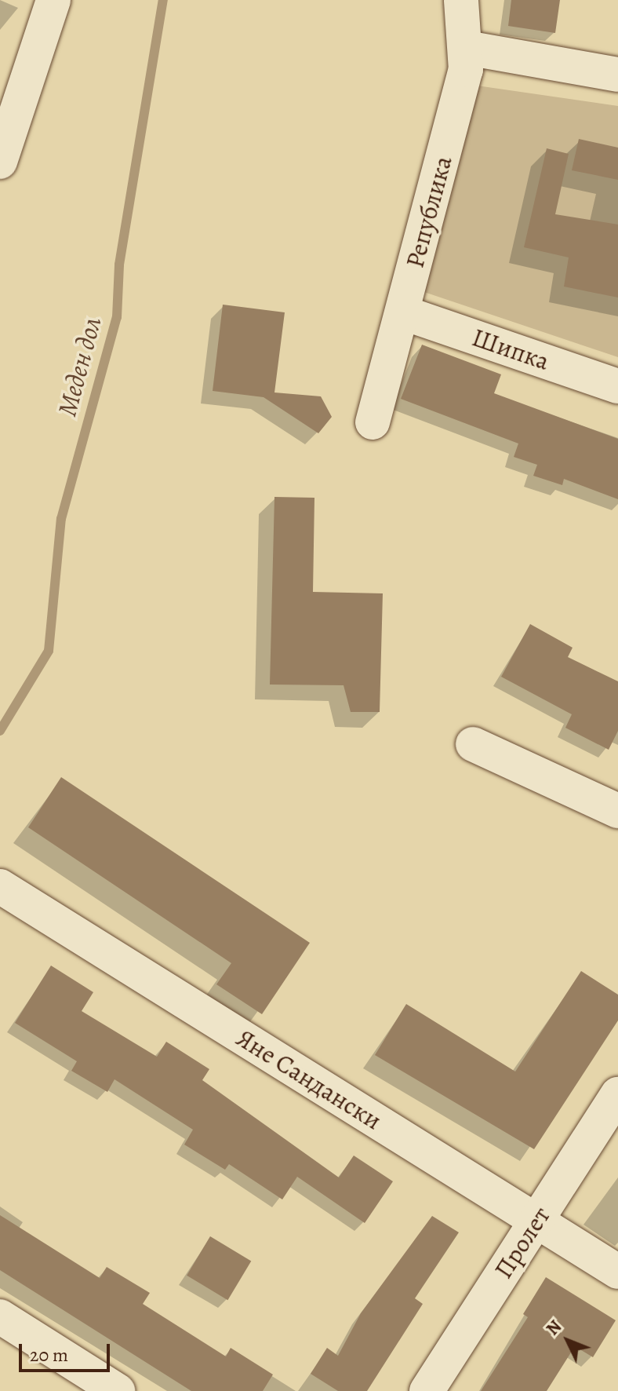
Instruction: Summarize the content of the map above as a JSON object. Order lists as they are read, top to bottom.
{
  "streets": {
    "street": [
      "Република",
      "Шипка",
      "Яне Сандански",
      "Пролет"
    ]
  },
  "crossings": [
    ["Република", "Шипка"],
    ["Яне Сандански", "Пролет"]
  ],
  "water": ["Меден дол"],
  "scale_bar": "20 m",
  "north": "top left"
}
